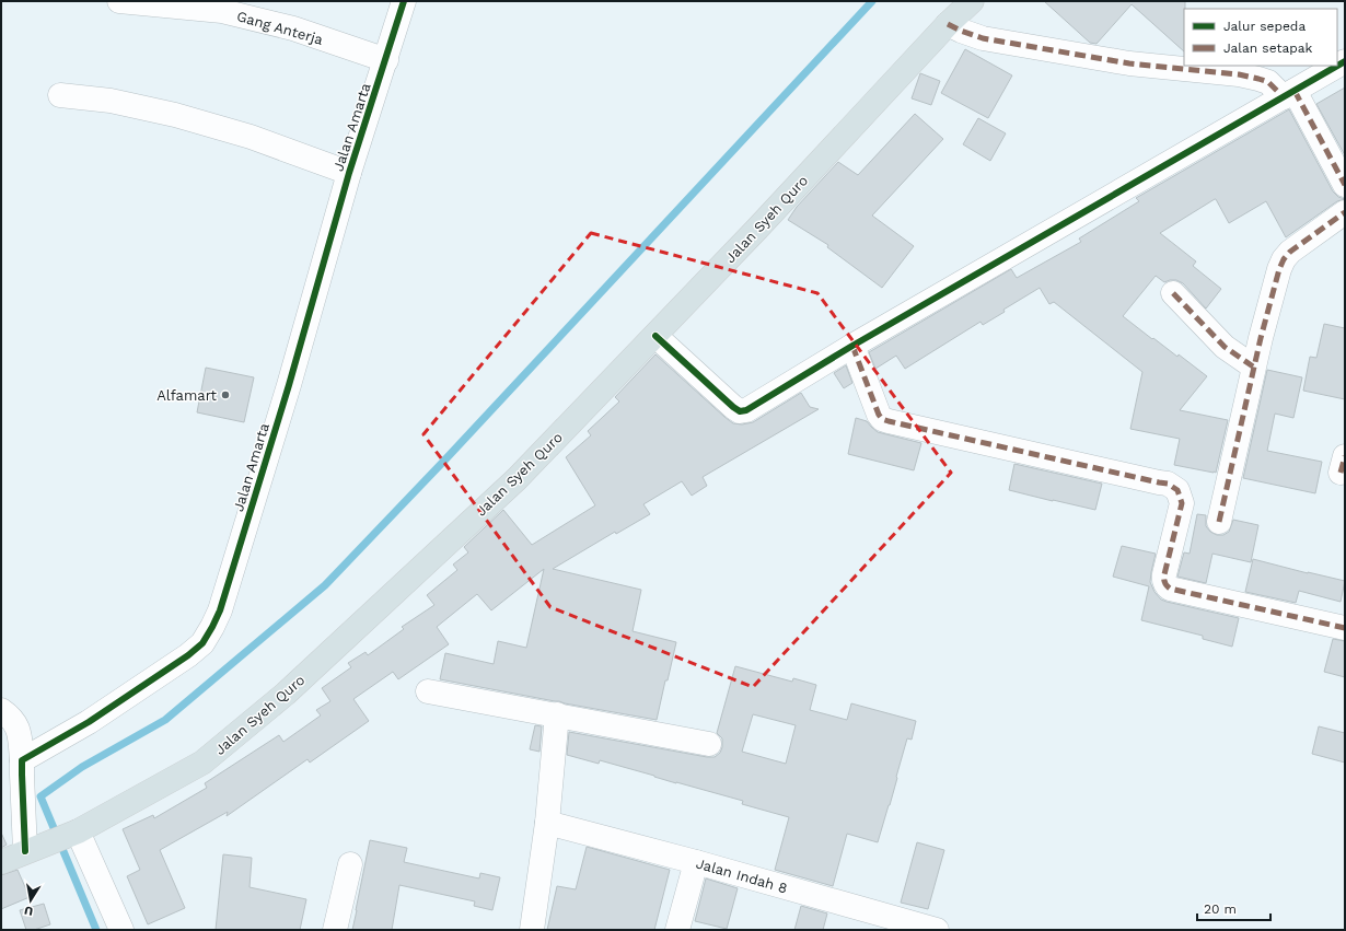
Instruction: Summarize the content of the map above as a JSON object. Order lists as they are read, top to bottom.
{
  "streets": {
    "main road": ["Jalan Syeh Quro"],
    "street": ["Gang Anterja", "Jalan Amarta", "Jalan Indah 8"]
  },
  "crossings": [
    ["Gang Anterja", "Jalan Amarta"]
  ],
  "places": ["Alfamart"],
  "legend": ["Jalur sepeda", "Jalan setapak"],
  "scale_bar": "20 m",
  "north": "bottom"
}
